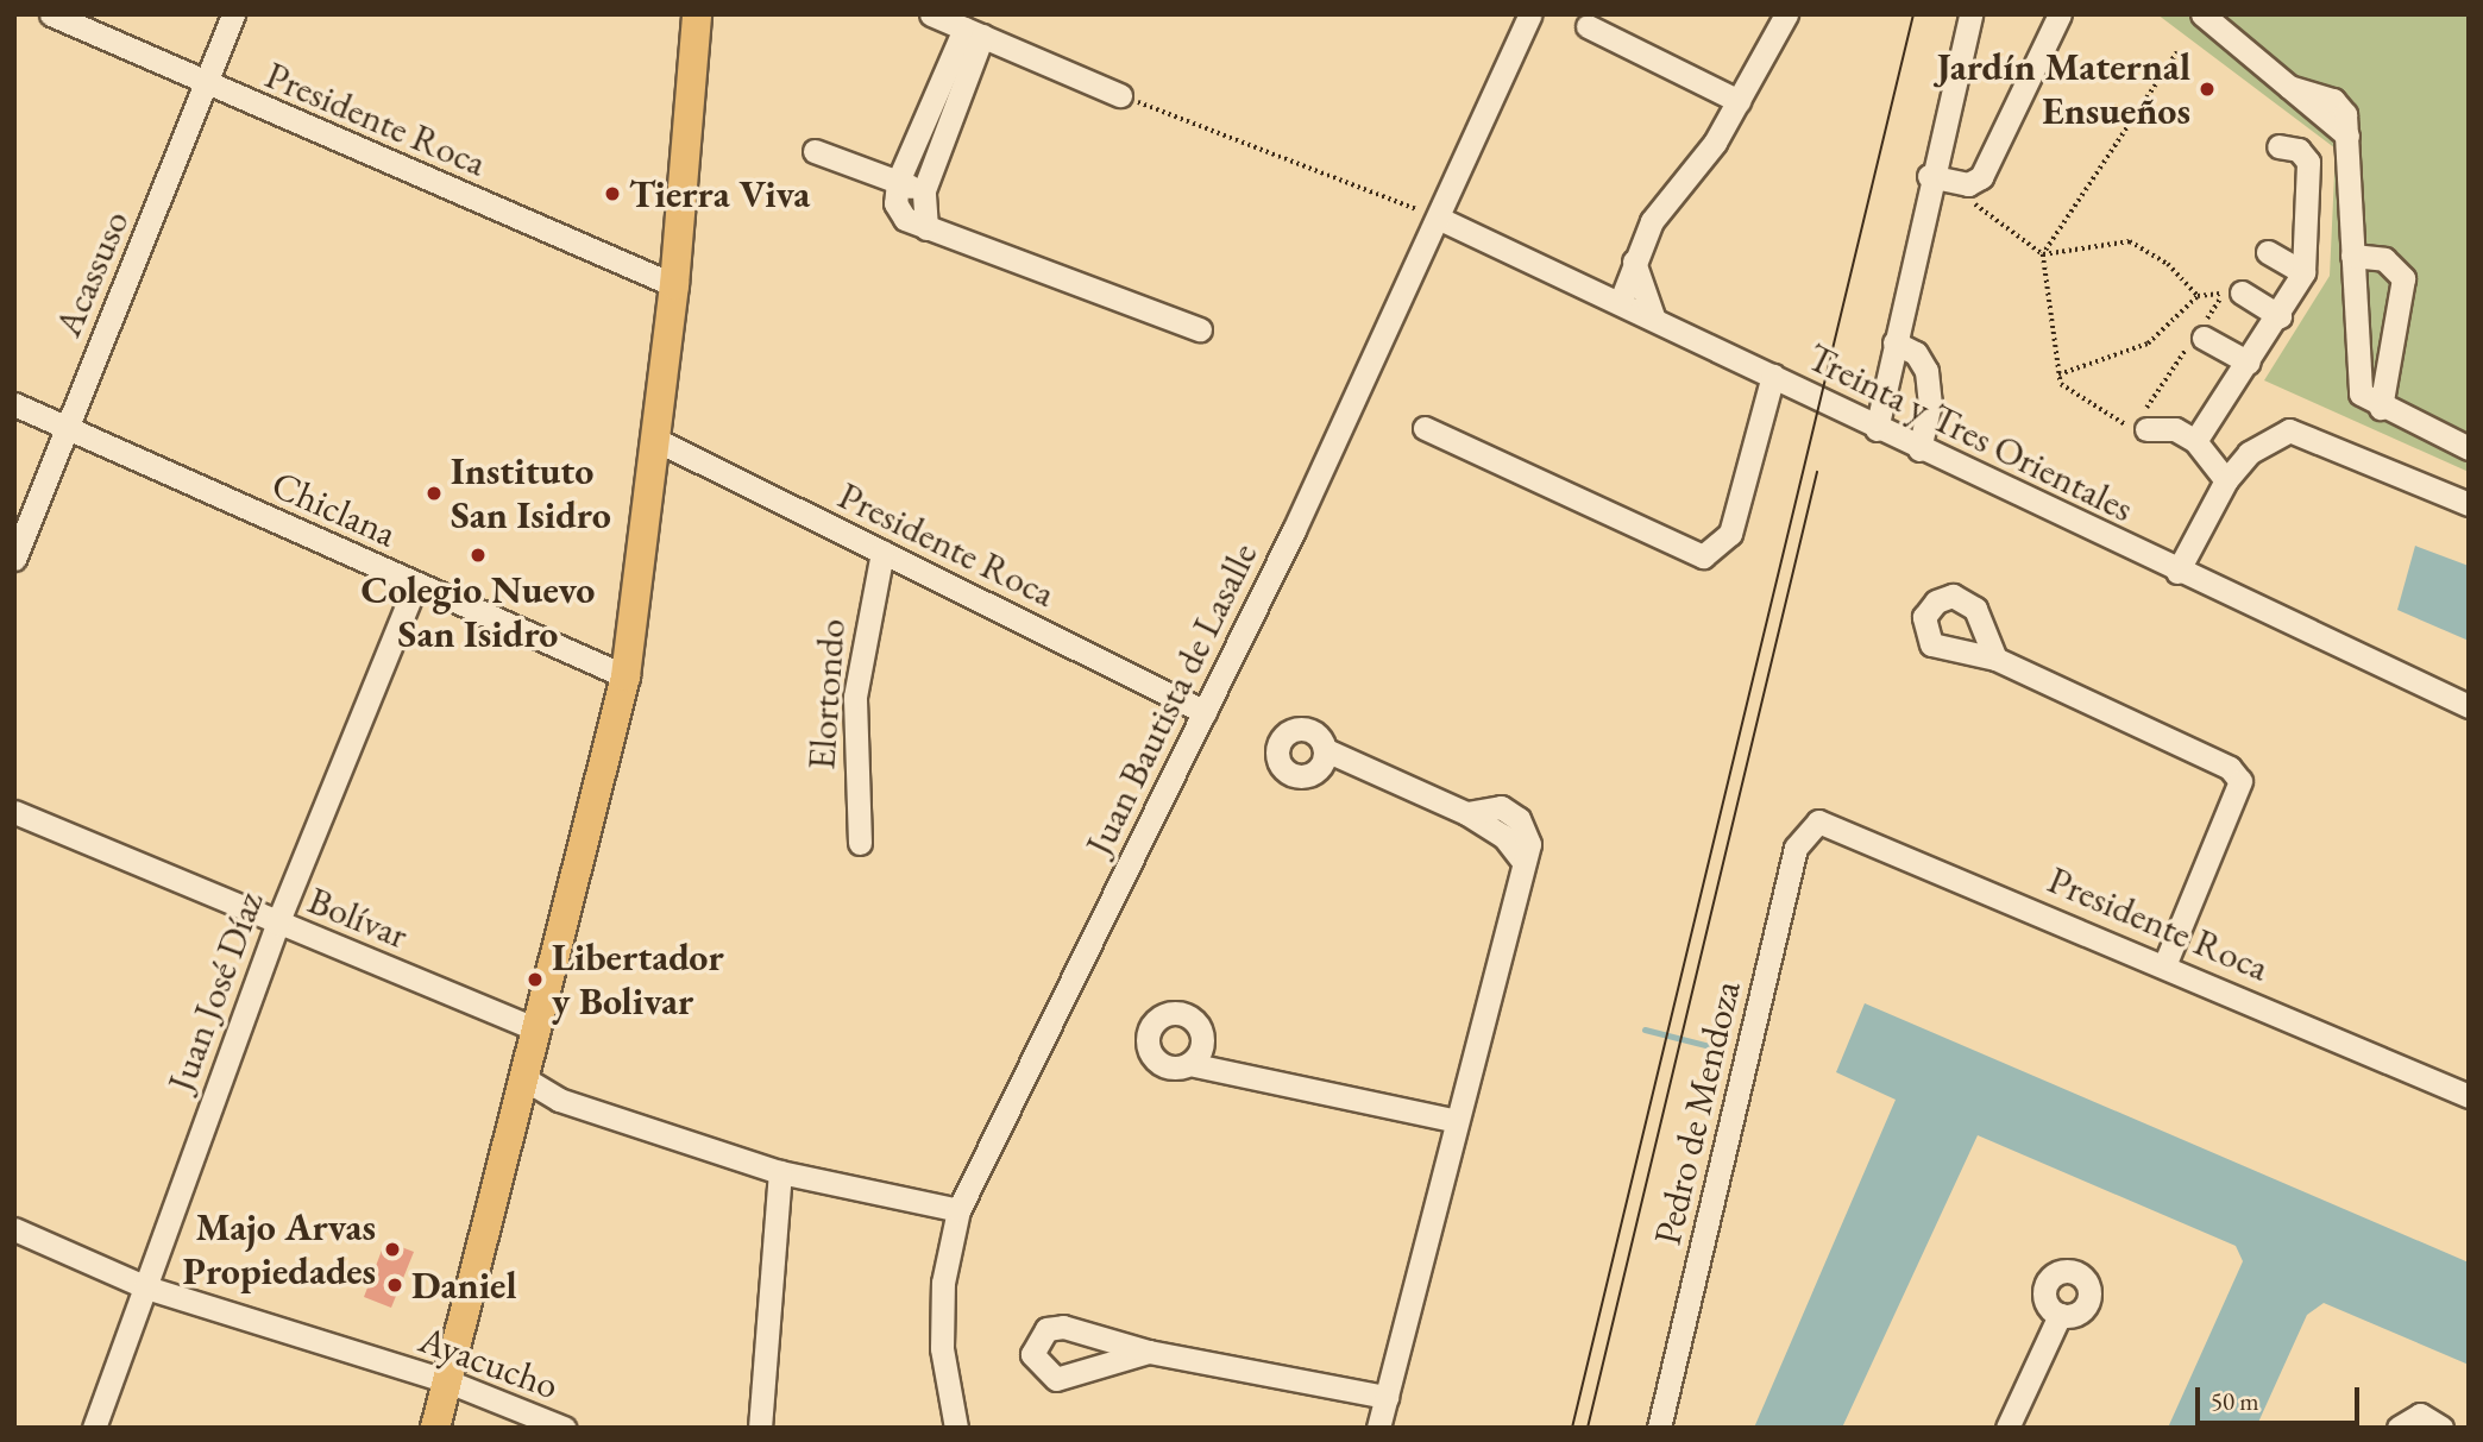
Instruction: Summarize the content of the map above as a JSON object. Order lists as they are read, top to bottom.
{
  "streets": {
    "street": [
      "Presidente Roca",
      "Acassuso",
      "Treinta y Tres Orientales",
      "Chiclana",
      "Elortondo",
      "Juan Bautista de Lasalle",
      "Bolívar",
      "Juan José Díaz",
      "Pedro de Mendoza",
      "Ayacucho"
    ]
  },
  "crossings": [
    ["Presidente Roca", "Acassuso"],
    ["Presidente Roca", "Elortondo"],
    ["Presidente Roca", "Juan Bautista de Lasalle"],
    ["Presidente Roca", "Pedro de Mendoza"],
    ["Acassuso", "Chiclana"],
    ["Treinta y Tres Orientales", "Juan Bautista de Lasalle"],
    ["Chiclana", "Juan José Díaz"],
    ["Bolívar", "Juan José Díaz"],
    ["Juan José Díaz", "Ayacucho"]
  ],
  "places": [
    "Jardín Maternal Ensueños",
    "Tierra Viva",
    "Instituto San Isidro",
    "Colegio Nuevo San Isidro",
    "Libertador y Bolivar",
    "Majo Arvas Propiedades",
    "Daniel"
  ],
  "scale_bar": "50 m"
}
